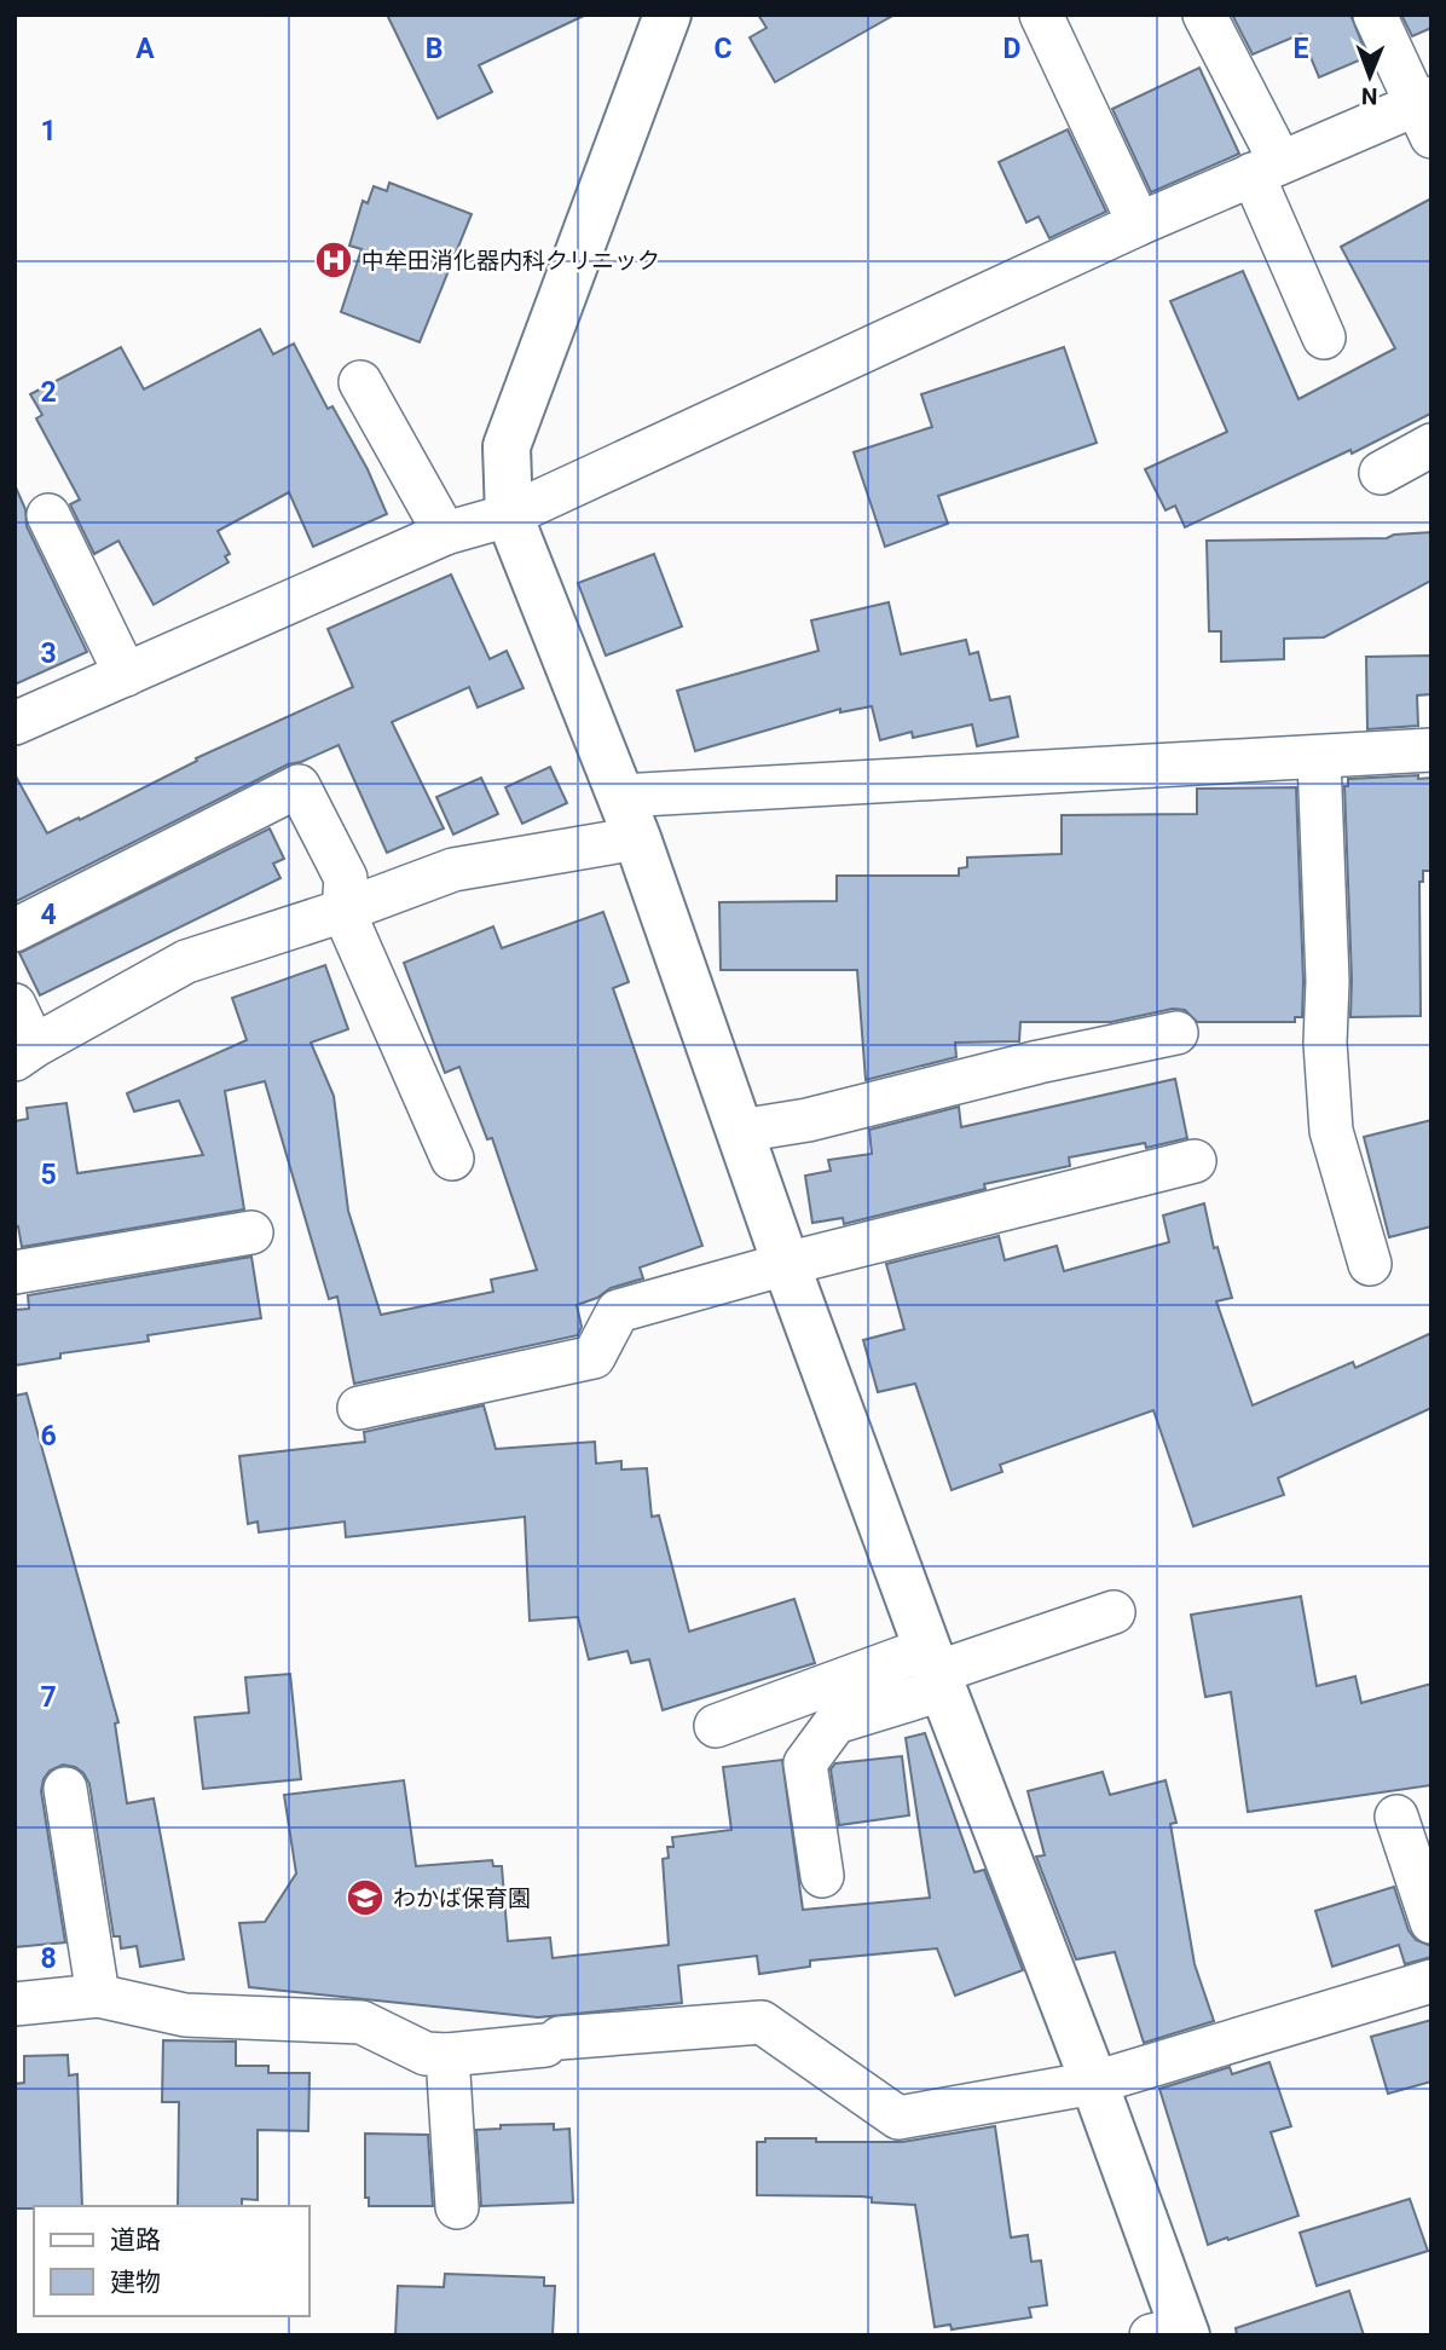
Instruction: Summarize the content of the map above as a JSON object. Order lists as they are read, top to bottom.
{
  "places": {
    "hospital": ["中牟田消化器内科クリニック"],
    "school or university": ["わかば保育園"]
  },
  "legend": ["道路", "建物"],
  "north": "bottom",
  "grid": {
    "columns": [
      "A",
      "B",
      "C",
      "D",
      "E"
    ],
    "rows": [
      "1",
      "2",
      "3",
      "4",
      "5",
      "6",
      "7",
      "8"
    ]
  }
}
